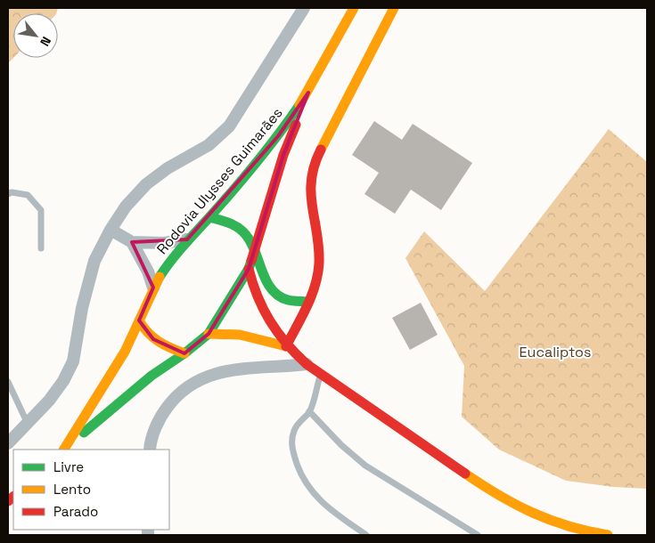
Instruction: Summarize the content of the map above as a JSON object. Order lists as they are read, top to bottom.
{
  "streets": {
    "main road": ["Rodovia Ulysses Guimarães"]
  },
  "parks": ["Eucaliptos"],
  "legend": ["Livre", "Lento", "Parado"],
  "north": "bottom right"
}
